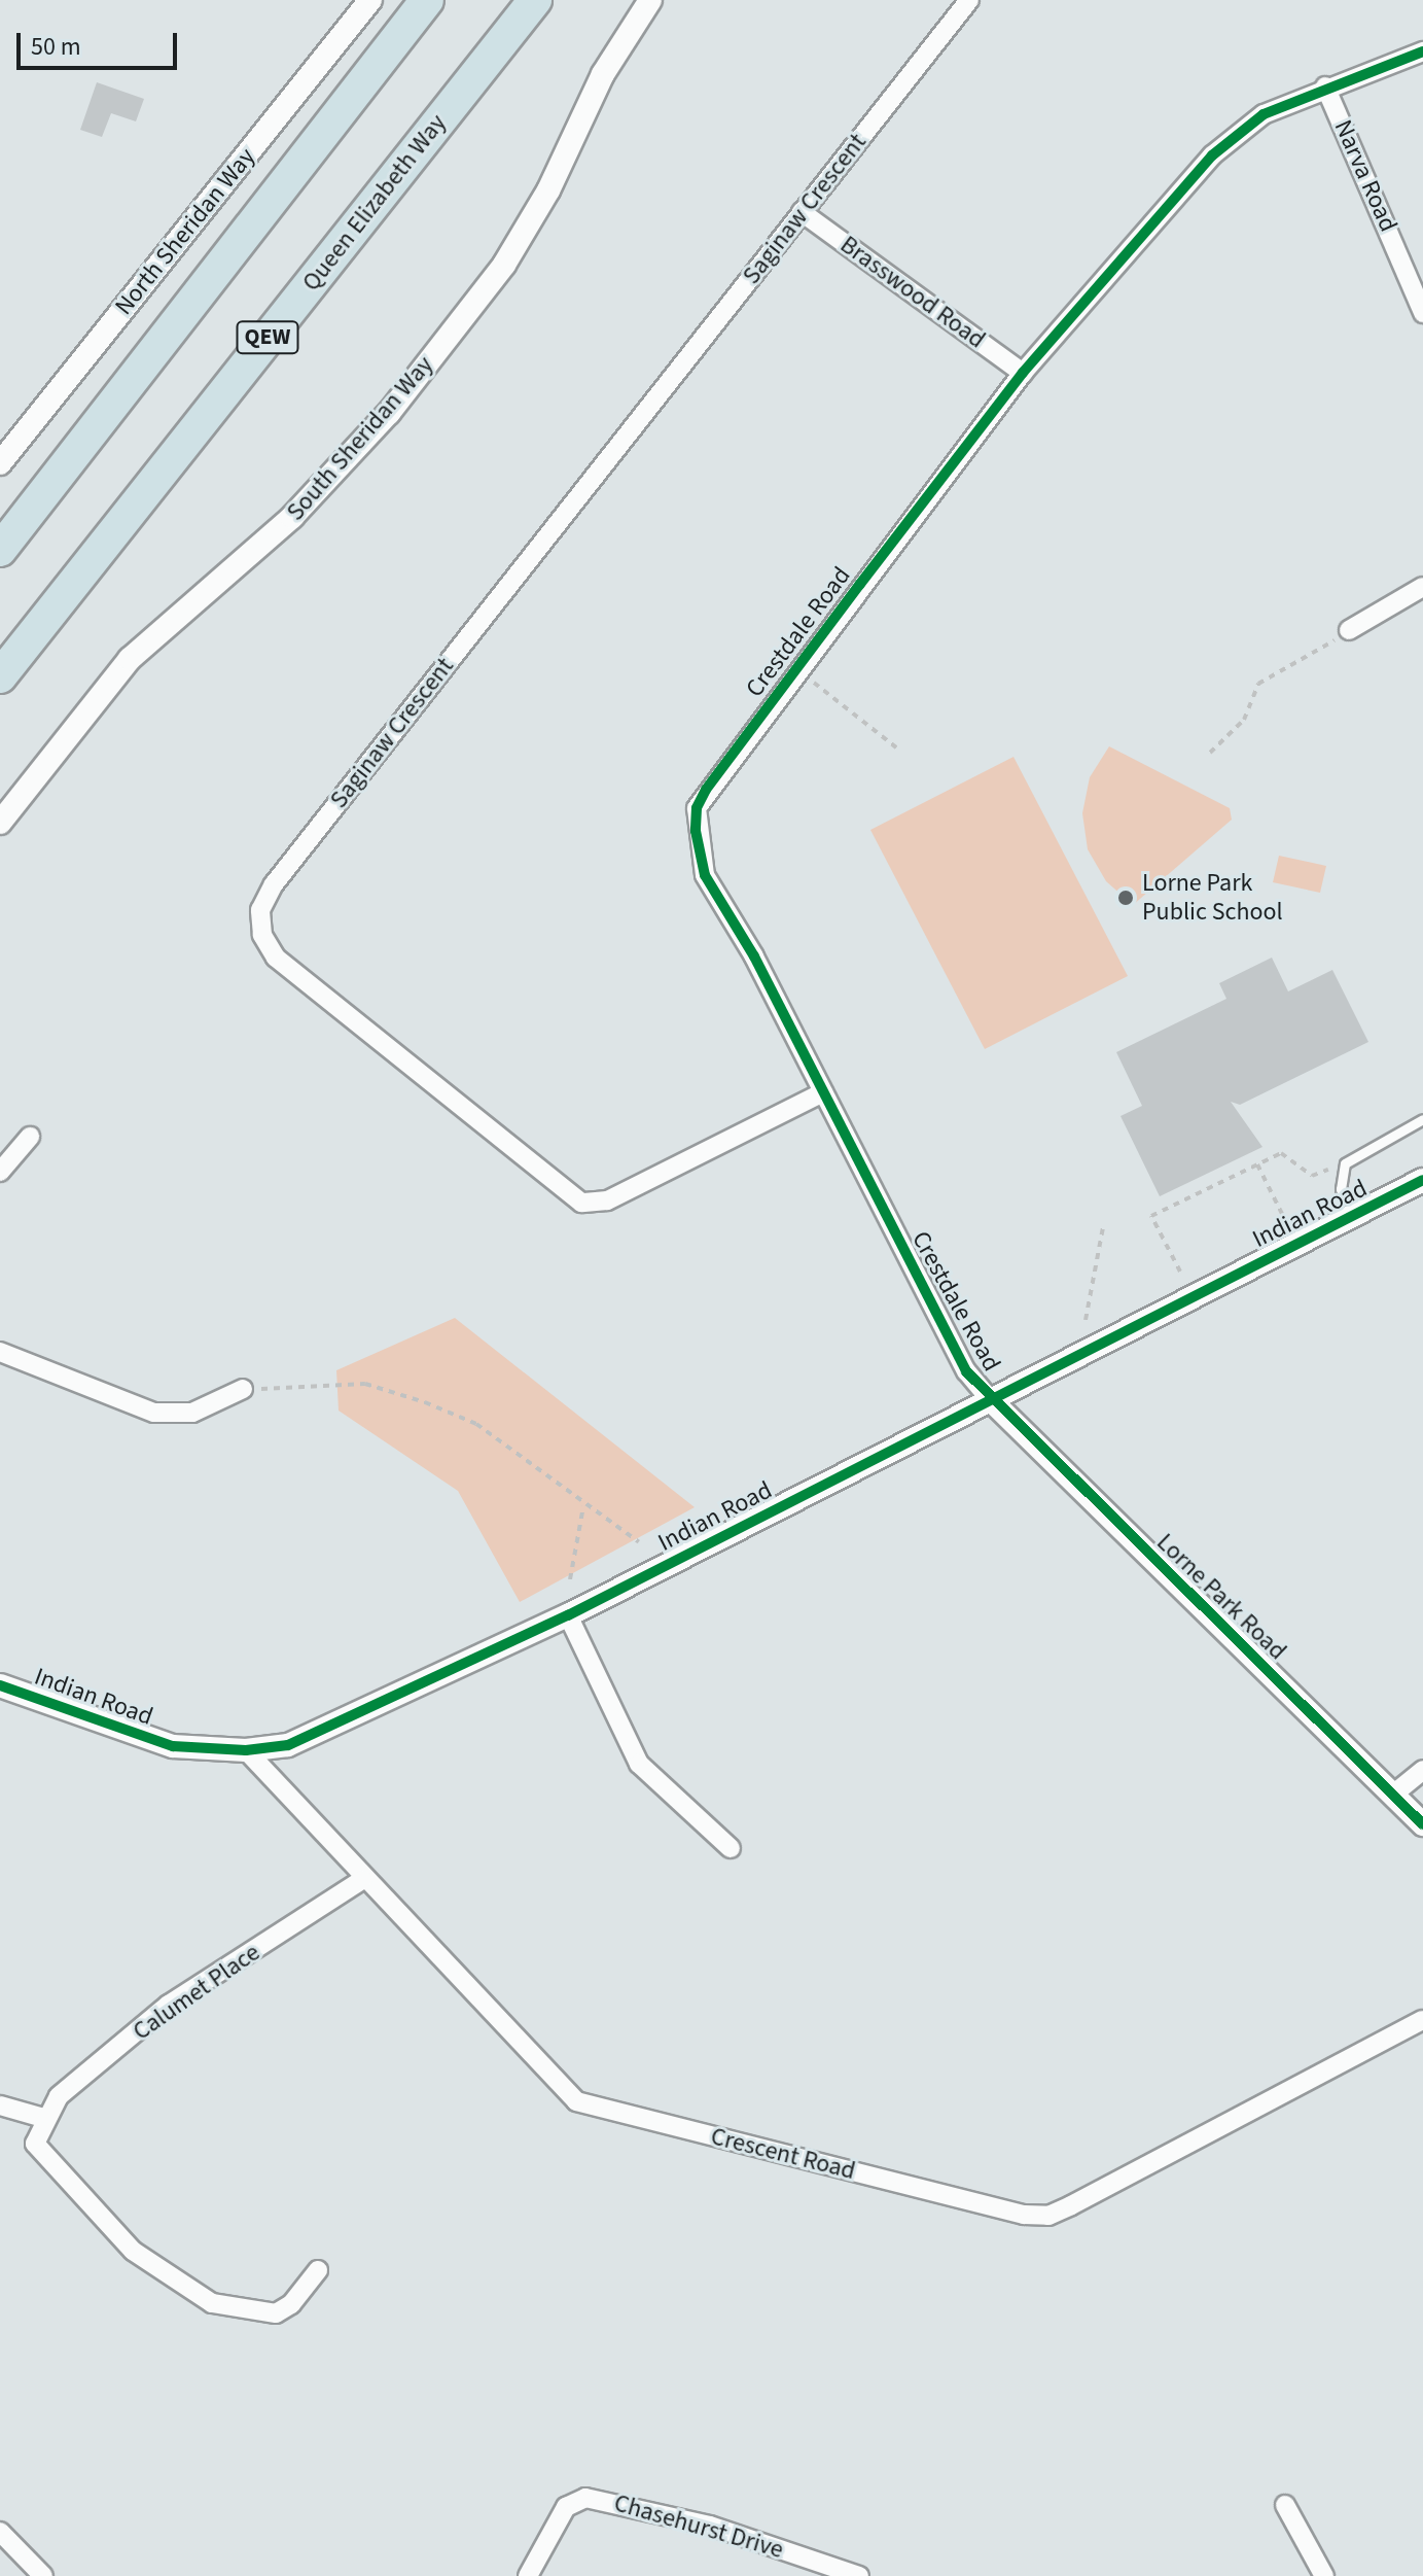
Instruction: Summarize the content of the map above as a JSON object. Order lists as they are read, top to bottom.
{
  "streets": {
    "highway": ["Queen Elizabeth Way", "QEW"],
    "street": [
      "Narva Road",
      "Saginaw Crescent",
      "North Sheridan Way",
      "Brasswood Road",
      "South Sheridan Way",
      "Crestdale Road",
      "Indian Road",
      "Lorne Park Road",
      "Calumet Place",
      "Crescent Road",
      "Chasehurst Drive"
    ]
  },
  "crossings": [
    ["Narva Road", "Crestdale Road"],
    ["Saginaw Crescent", "Brasswood Road"],
    ["Saginaw Crescent", "Crestdale Road"],
    ["Brasswood Road", "Crestdale Road"],
    ["Crestdale Road", "Indian Road"],
    ["Crestdale Road", "Lorne Park Road"],
    ["Indian Road", "Lorne Park Road"],
    ["Indian Road", "Crescent Road"],
    ["Calumet Place", "Crescent Road"]
  ],
  "places": ["Lorne Park Public School"],
  "scale_bar": "50 m"
}
